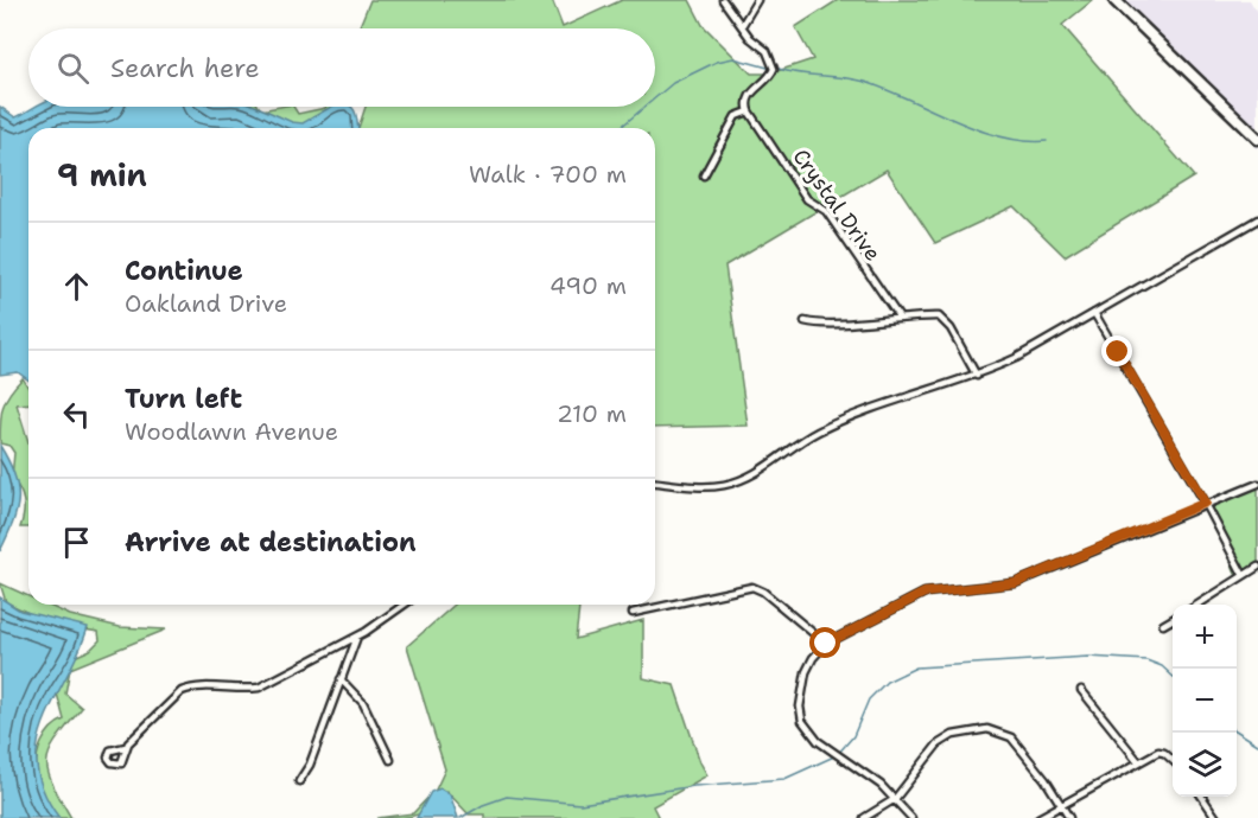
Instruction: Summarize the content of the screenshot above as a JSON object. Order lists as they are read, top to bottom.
{
  "streets": {
    "street": ["Crystal Drive"]
  },
  "page": {
    "search": "Search here",
    "heading": ["9 min", "Walk · 700 m"],
    "list": [
      ["Continue", "Oakland Drive", "490 m"],
      ["Turn left", "Woodlawn Avenue", "210 m"],
      "Arrive at destination"
    ],
    "map_buttons": ["+", "−"]
  }
}
